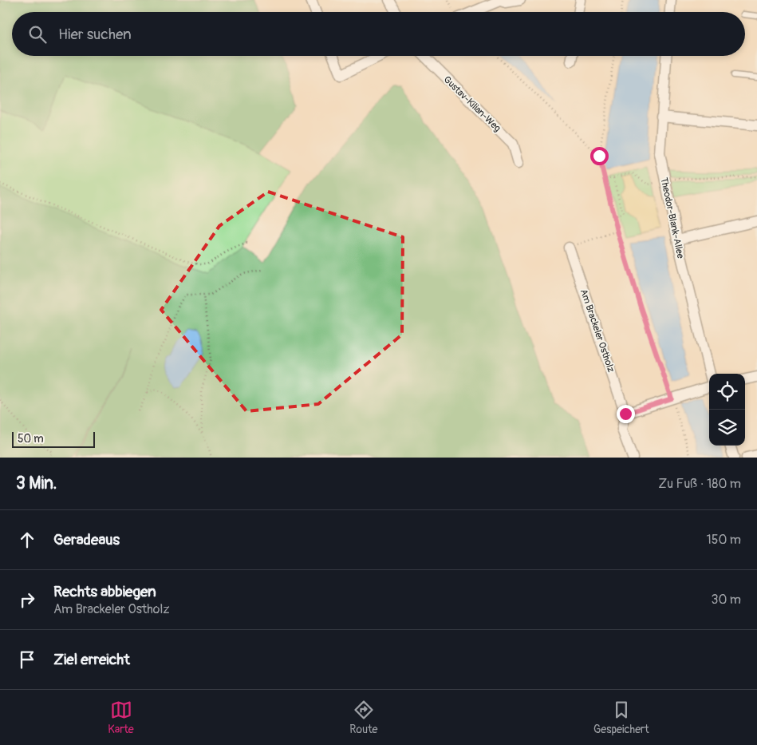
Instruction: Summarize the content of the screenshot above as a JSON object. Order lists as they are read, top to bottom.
{
  "streets": {
    "street": ["Gustav-Kilian-Weg", "Theodor-Blank-Allee", "Am Brackeler Ostholz"]
  },
  "scale_bar": "50 m",
  "page": {
    "search": "Hier suchen",
    "scale": "50 m",
    "heading": ["3 Min.", "Zu Fuß · 180 m"],
    "list": [
      ["Geradeaus", "150 m"],
      ["Rechts abbiegen", "Am Brackeler Ostholz", "30 m"],
      "Ziel erreicht"
    ],
    "nav": ["Karte", "Route", "Gespeichert"]
  }
}
